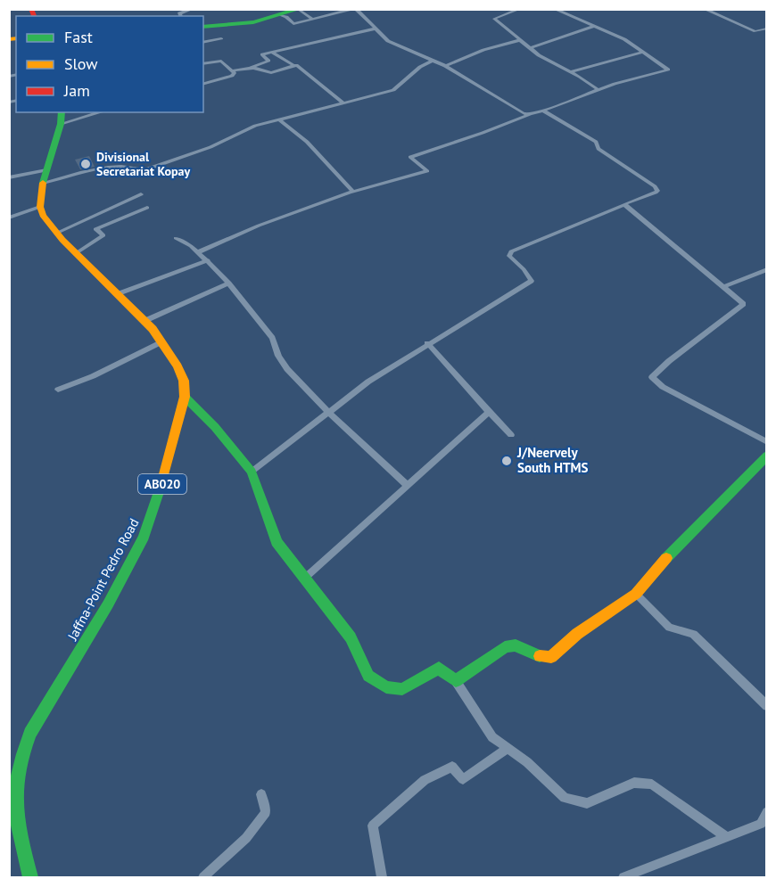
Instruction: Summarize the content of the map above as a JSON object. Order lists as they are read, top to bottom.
{
  "streets": {
    "main road": ["AB020", "Jaffna-Point Pedro Road"]
  },
  "places": ["Divisional Secretariat Kopay", "J/Neervely South HTMS"],
  "legend": ["Fast", "Slow", "Jam"]
}
